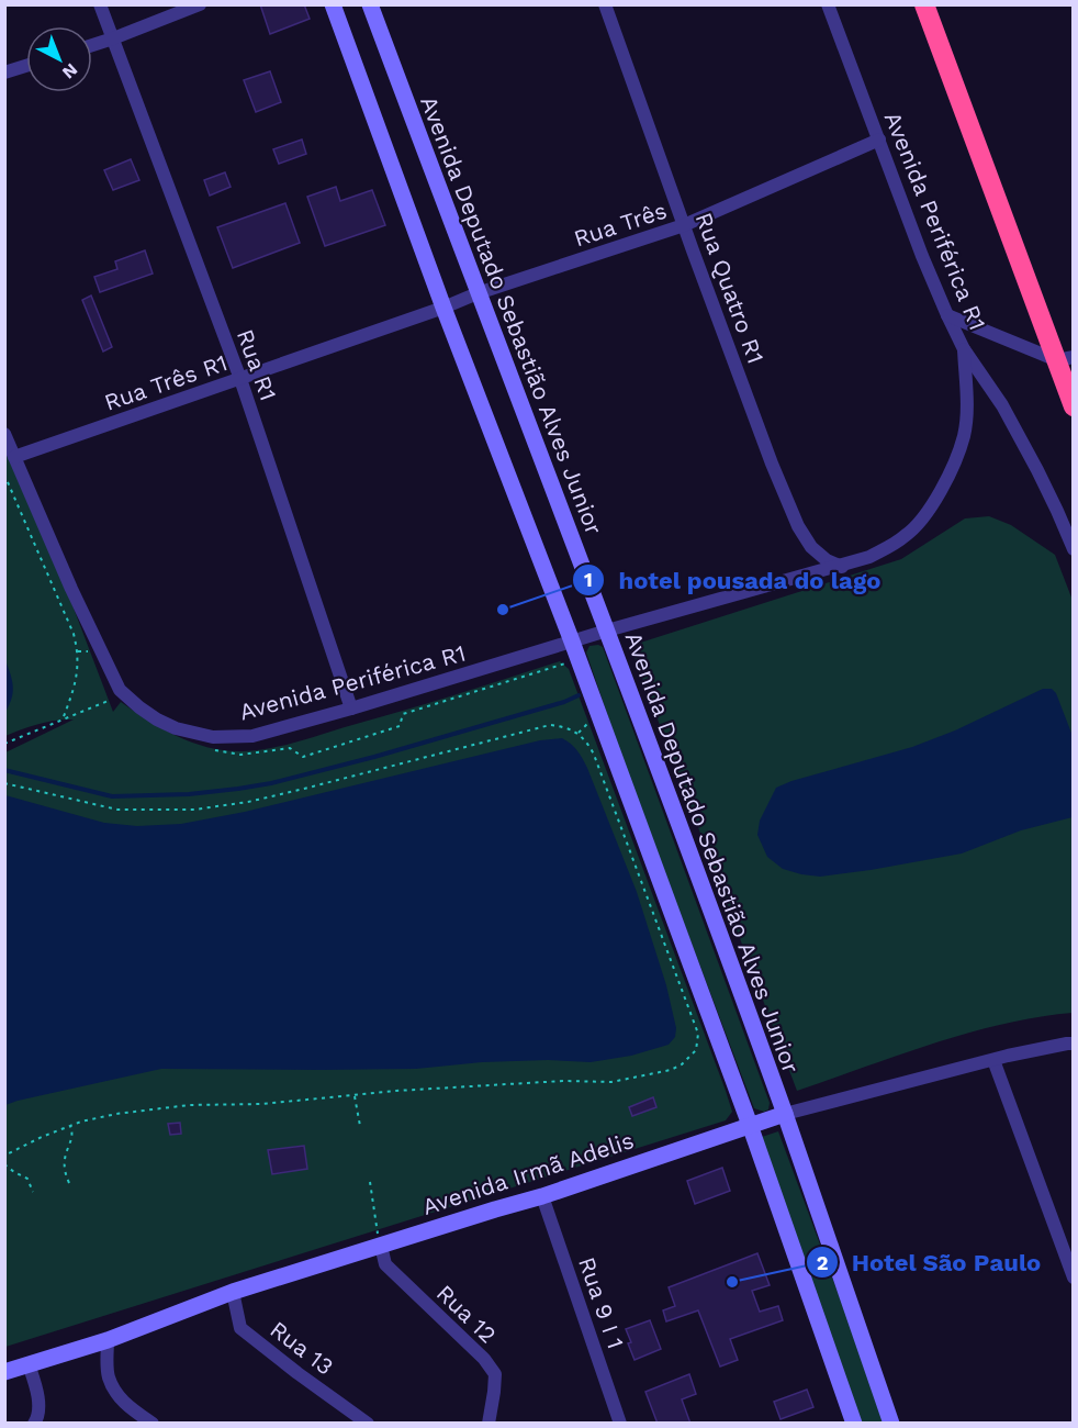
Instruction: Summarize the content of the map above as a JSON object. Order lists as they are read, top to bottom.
{
  "streets": {
    "street": [
      "Avenida Periférica R1",
      "Rua Três",
      "Rua Quatro R1",
      "Avenida Deputado Sebastião Alves Junior",
      "Rua R1",
      "Rua Três R1",
      "Avenida Irmã Adelis",
      "Rua 9 I 1",
      "Rua 12",
      "Rua 13"
    ]
  },
  "crossings": [
    ["Avenida Periférica R1", "Rua Três"],
    ["Avenida Periférica R1", "Rua Quatro R1"],
    ["Avenida Periférica R1", "Avenida Deputado Sebastião Alves Junior"],
    ["Avenida Periférica R1", "Rua R1"],
    ["Avenida Periférica R1", "Rua Três R1"],
    ["Rua Três", "Rua Quatro R1"],
    ["Rua Três", "Avenida Deputado Sebastião Alves Junior"],
    ["Rua Três", "Rua Três R1"],
    ["Avenida Deputado Sebastião Alves Junior", "Avenida Irmã Adelis"],
    ["Rua R1", "Rua Três R1"],
    ["Avenida Irmã Adelis", "Rua 9 I 1"],
    ["Avenida Irmã Adelis", "Rua 12"],
    ["Avenida Irmã Adelis", "Rua 13"]
  ],
  "places": ["hotel pousada do lago", "Hotel São Paulo"],
  "north": "bottom right"
}
